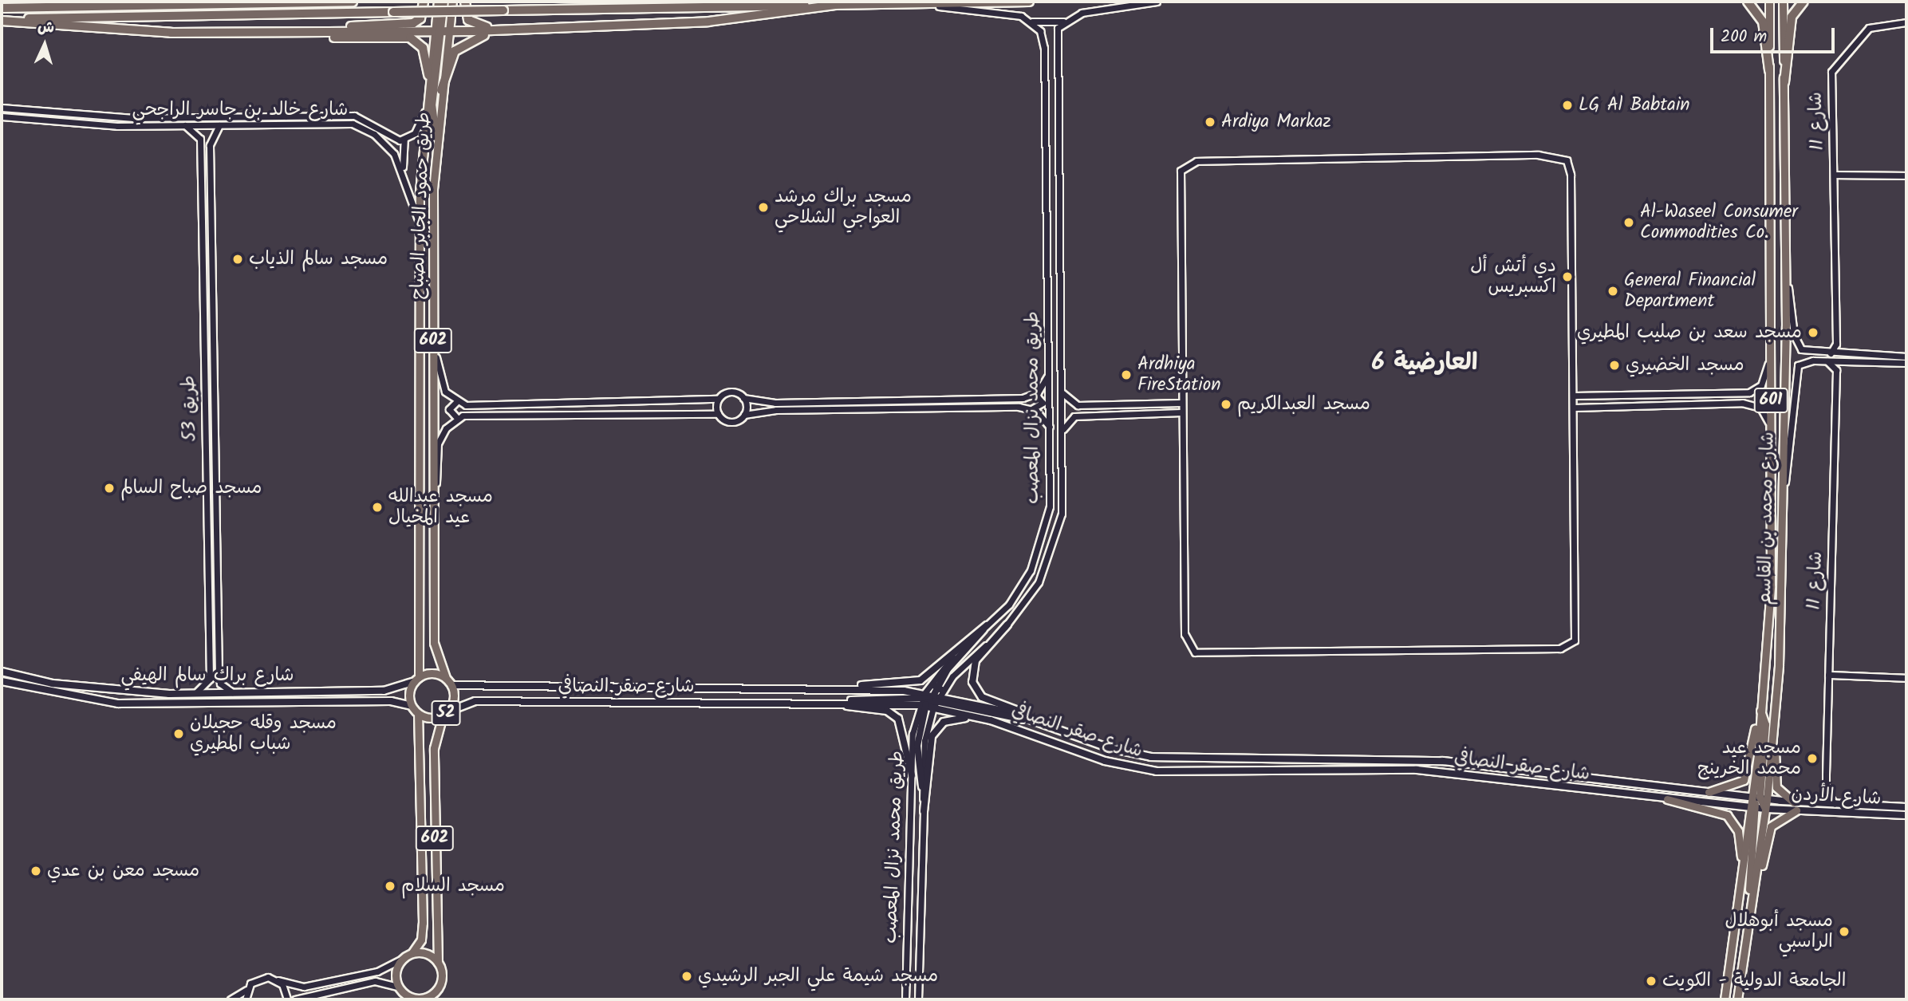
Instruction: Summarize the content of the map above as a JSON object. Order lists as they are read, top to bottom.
{
  "streets": {
    "main road": [
      "طريق حمود الجابر الصباح",
      "602",
      "601",
      "شارع محمد بن القاسم",
      "شارع براك سالم الهيفي",
      "شارع صقر النصافي",
      "52",
      "شارع الأردن"
    ],
    "street": [
      "شارع خالد بن جاسر الراجحي",
      "شارع 11",
      "طريق محمد نزال المعصب",
      "طريق 53"
    ]
  },
  "crossings": [
    ["شارع خالد بن جاسر الراجحي", "طريق حمود الجابر الصباح"],
    ["شارع خالد بن جاسر الراجحي", "طريق 53"],
    ["طريق حمود الجابر الصباح", "602"],
    ["طريق حمود الجابر الصباح", "شارع براك سالم الهيفي"],
    ["طريق حمود الجابر الصباح", "شارع صقر النصافي"],
    ["طريق حمود الجابر الصباح", "52"],
    ["602", "شارع براك سالم الهيفي"],
    ["602", "شارع صقر النصافي"],
    ["602", "52"],
    ["طريق محمد نزال المعصب", "شارع صقر النصافي"],
    ["شارع محمد بن القاسم", "شارع صقر النصافي"],
    ["شارع محمد بن القاسم", "شارع الأردن"],
    ["شارع براك سالم الهيفي", "شارع صقر النصافي"],
    ["شارع براك سالم الهيفي", "52"],
    ["شارع صقر النصافي", "52"],
    ["شارع صقر النصافي", "شارع الأردن"]
  ],
  "districts": ["العارضية 6"],
  "places": [
    "LG Al Babtain",
    "Ardiya Markaz",
    "مسجد براك مرشد العواجي الشلاحي",
    "Al-Waseel Consumer Commodities Co.",
    "مسجد سالم الذياب",
    "دي أتش أل اكسبريس",
    "General Financial Department",
    "مسجد سعد بن صليب المطيري",
    "مسجد الخضيري",
    "Ardhiya FireStation",
    "مسجد العبدالكريم",
    "مسجد صباح السالم",
    "مسجد عبدالله عيد المخيال",
    "مسجد وقله حجيلان شباب المطيري",
    "مسجد عيد محمد الخرينج",
    "مسجد معن بن عدي",
    "مسجد السلام",
    "مسجد أبوهلال الراسبي",
    "مسجد شيمة علي الجبر الرشيدي",
    "الجامعة الدولية - الكويت"
  ],
  "scale_bar": "200 m",
  "north": "top"
}
